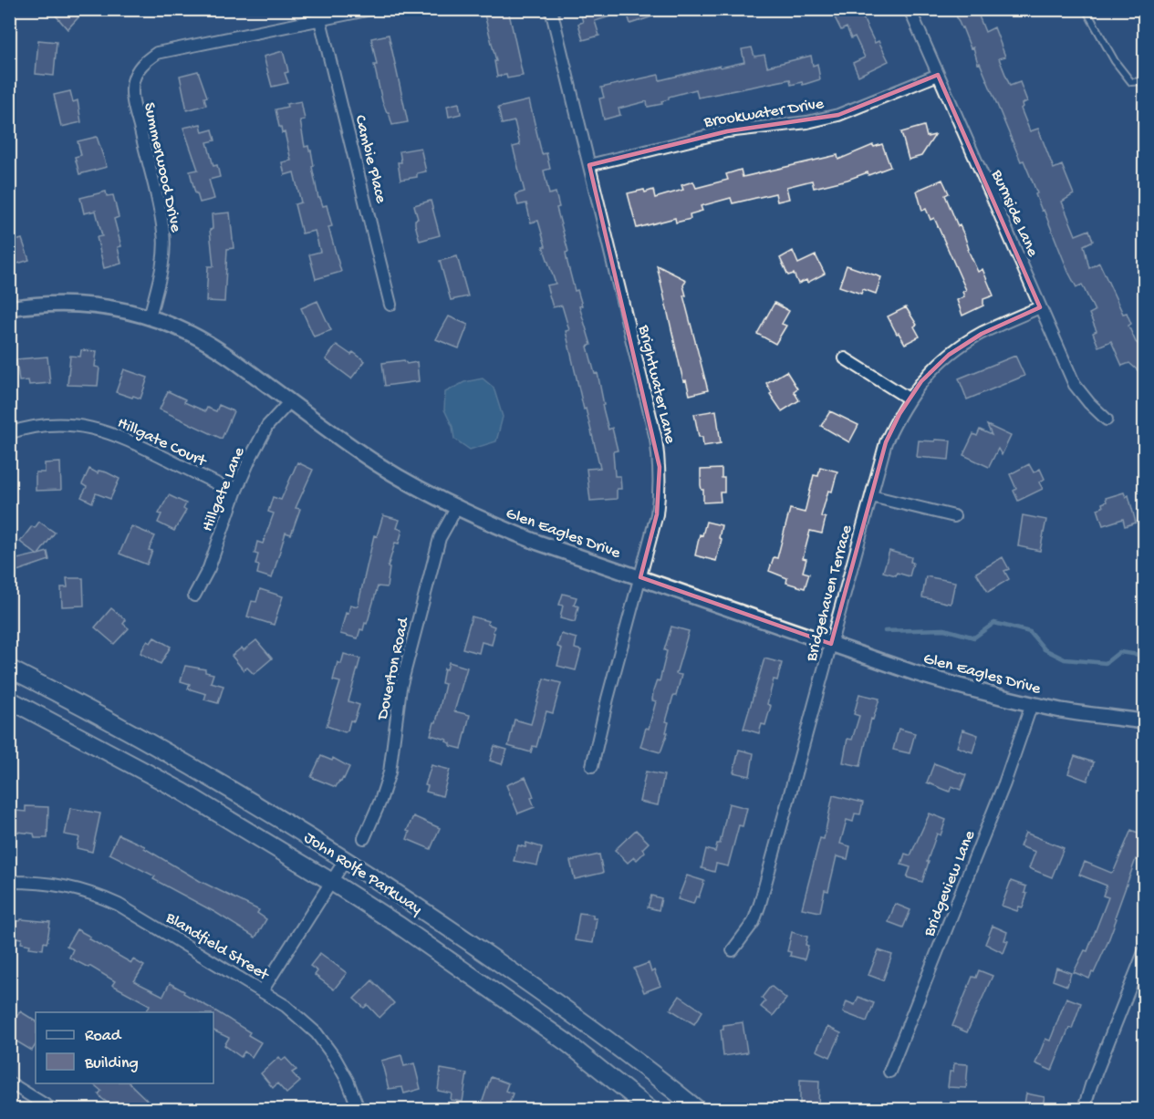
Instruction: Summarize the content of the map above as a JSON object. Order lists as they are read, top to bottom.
{
  "streets": {
    "main road": ["John Rolfe Parkway"],
    "street": [
      "Brookwater Drive",
      "Cambie Place",
      "Summerwood Drive",
      "Burnside Lane",
      "Brightwater Lane",
      "Hillgate Court",
      "Hillgate Lane",
      "Glen Eagles Drive",
      "Bridgehaven Terrace",
      "Doverton Road",
      "Bridgeview Lane",
      "Blandfield Street"
    ]
  },
  "crossings": [
    ["Brookwater Drive", "Burnside Lane"],
    ["Brookwater Drive", "Brightwater Lane"],
    ["Cambie Place", "Summerwood Drive"],
    ["Summerwood Drive", "Glen Eagles Drive"],
    ["Burnside Lane", "Bridgehaven Terrace"],
    ["Brightwater Lane", "Glen Eagles Drive"],
    ["Hillgate Court", "Hillgate Lane"],
    ["Hillgate Lane", "Glen Eagles Drive"],
    ["Glen Eagles Drive", "Bridgehaven Terrace"],
    ["Glen Eagles Drive", "Doverton Road"],
    ["Glen Eagles Drive", "Bridgeview Lane"]
  ],
  "legend": ["Road", "Building"]
}
